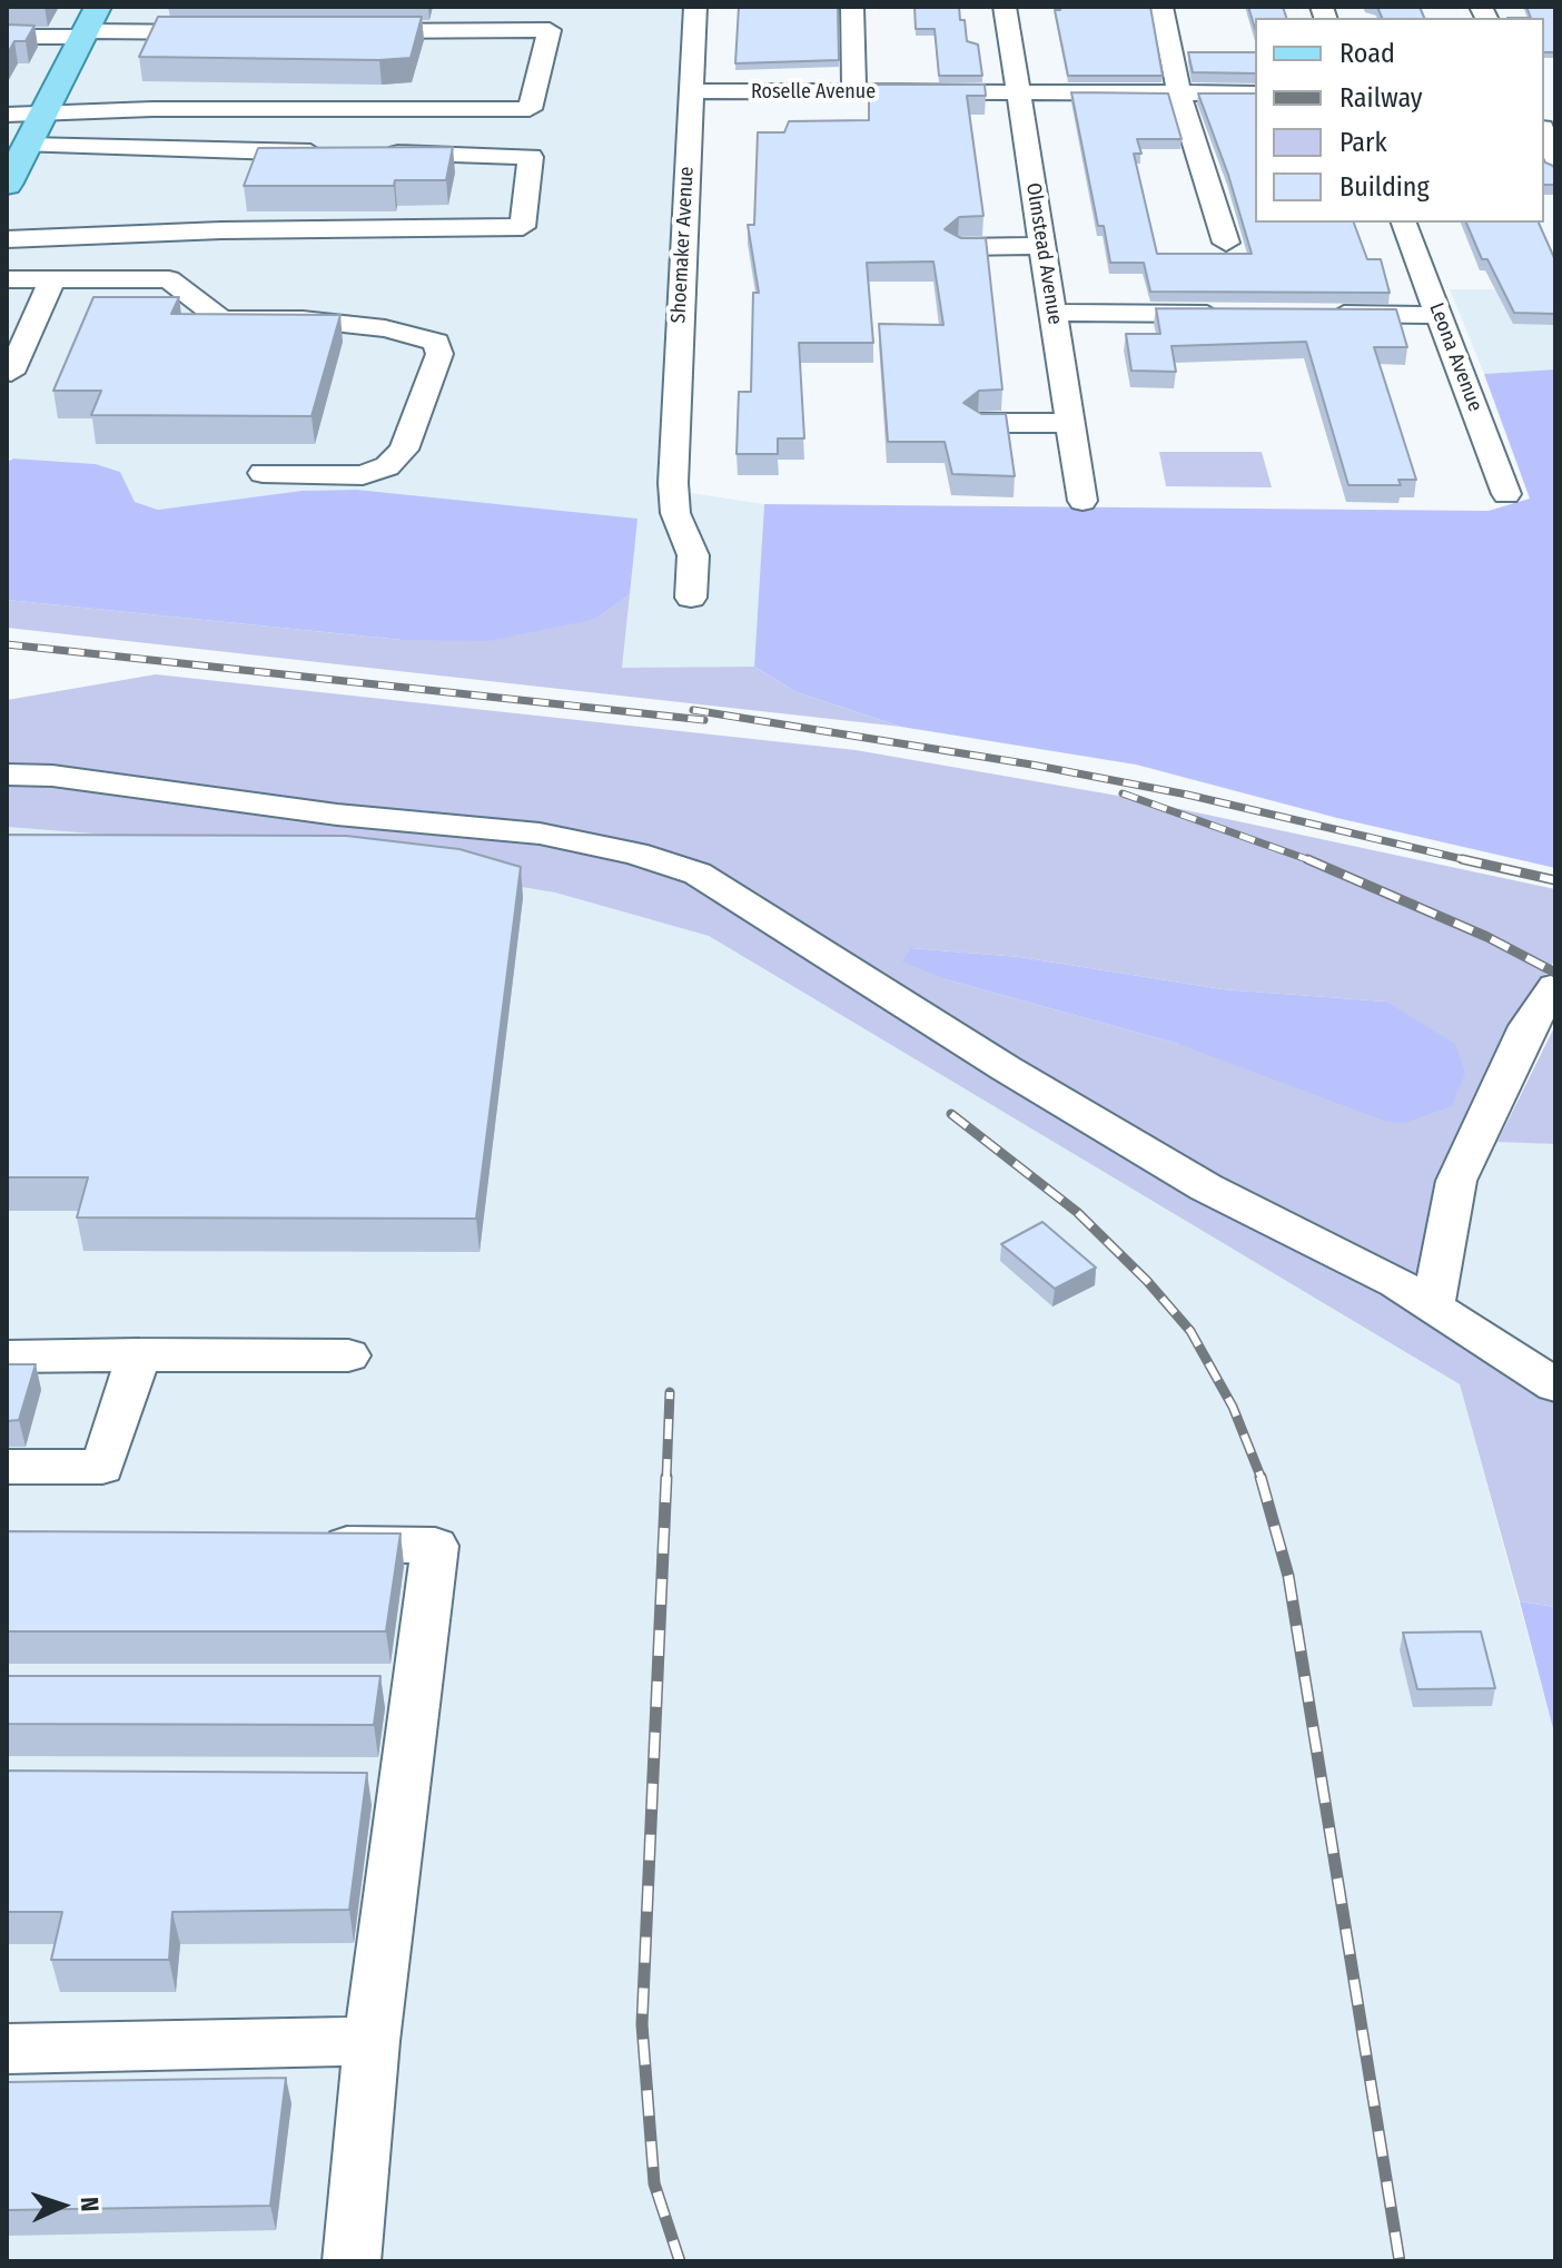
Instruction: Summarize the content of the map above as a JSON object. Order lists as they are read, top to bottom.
{
  "streets": {
    "street": [
      "Roselle Avenue",
      "Shoemaker Avenue",
      "Olmstead Avenue",
      "Leona Avenue"
    ]
  },
  "crossings": [
    ["Roselle Avenue", "Shoemaker Avenue"],
    ["Roselle Avenue", "Olmstead Avenue"]
  ],
  "legend": [
    "Road",
    "Railway",
    "Park",
    "Building"
  ],
  "north": "right"
}
